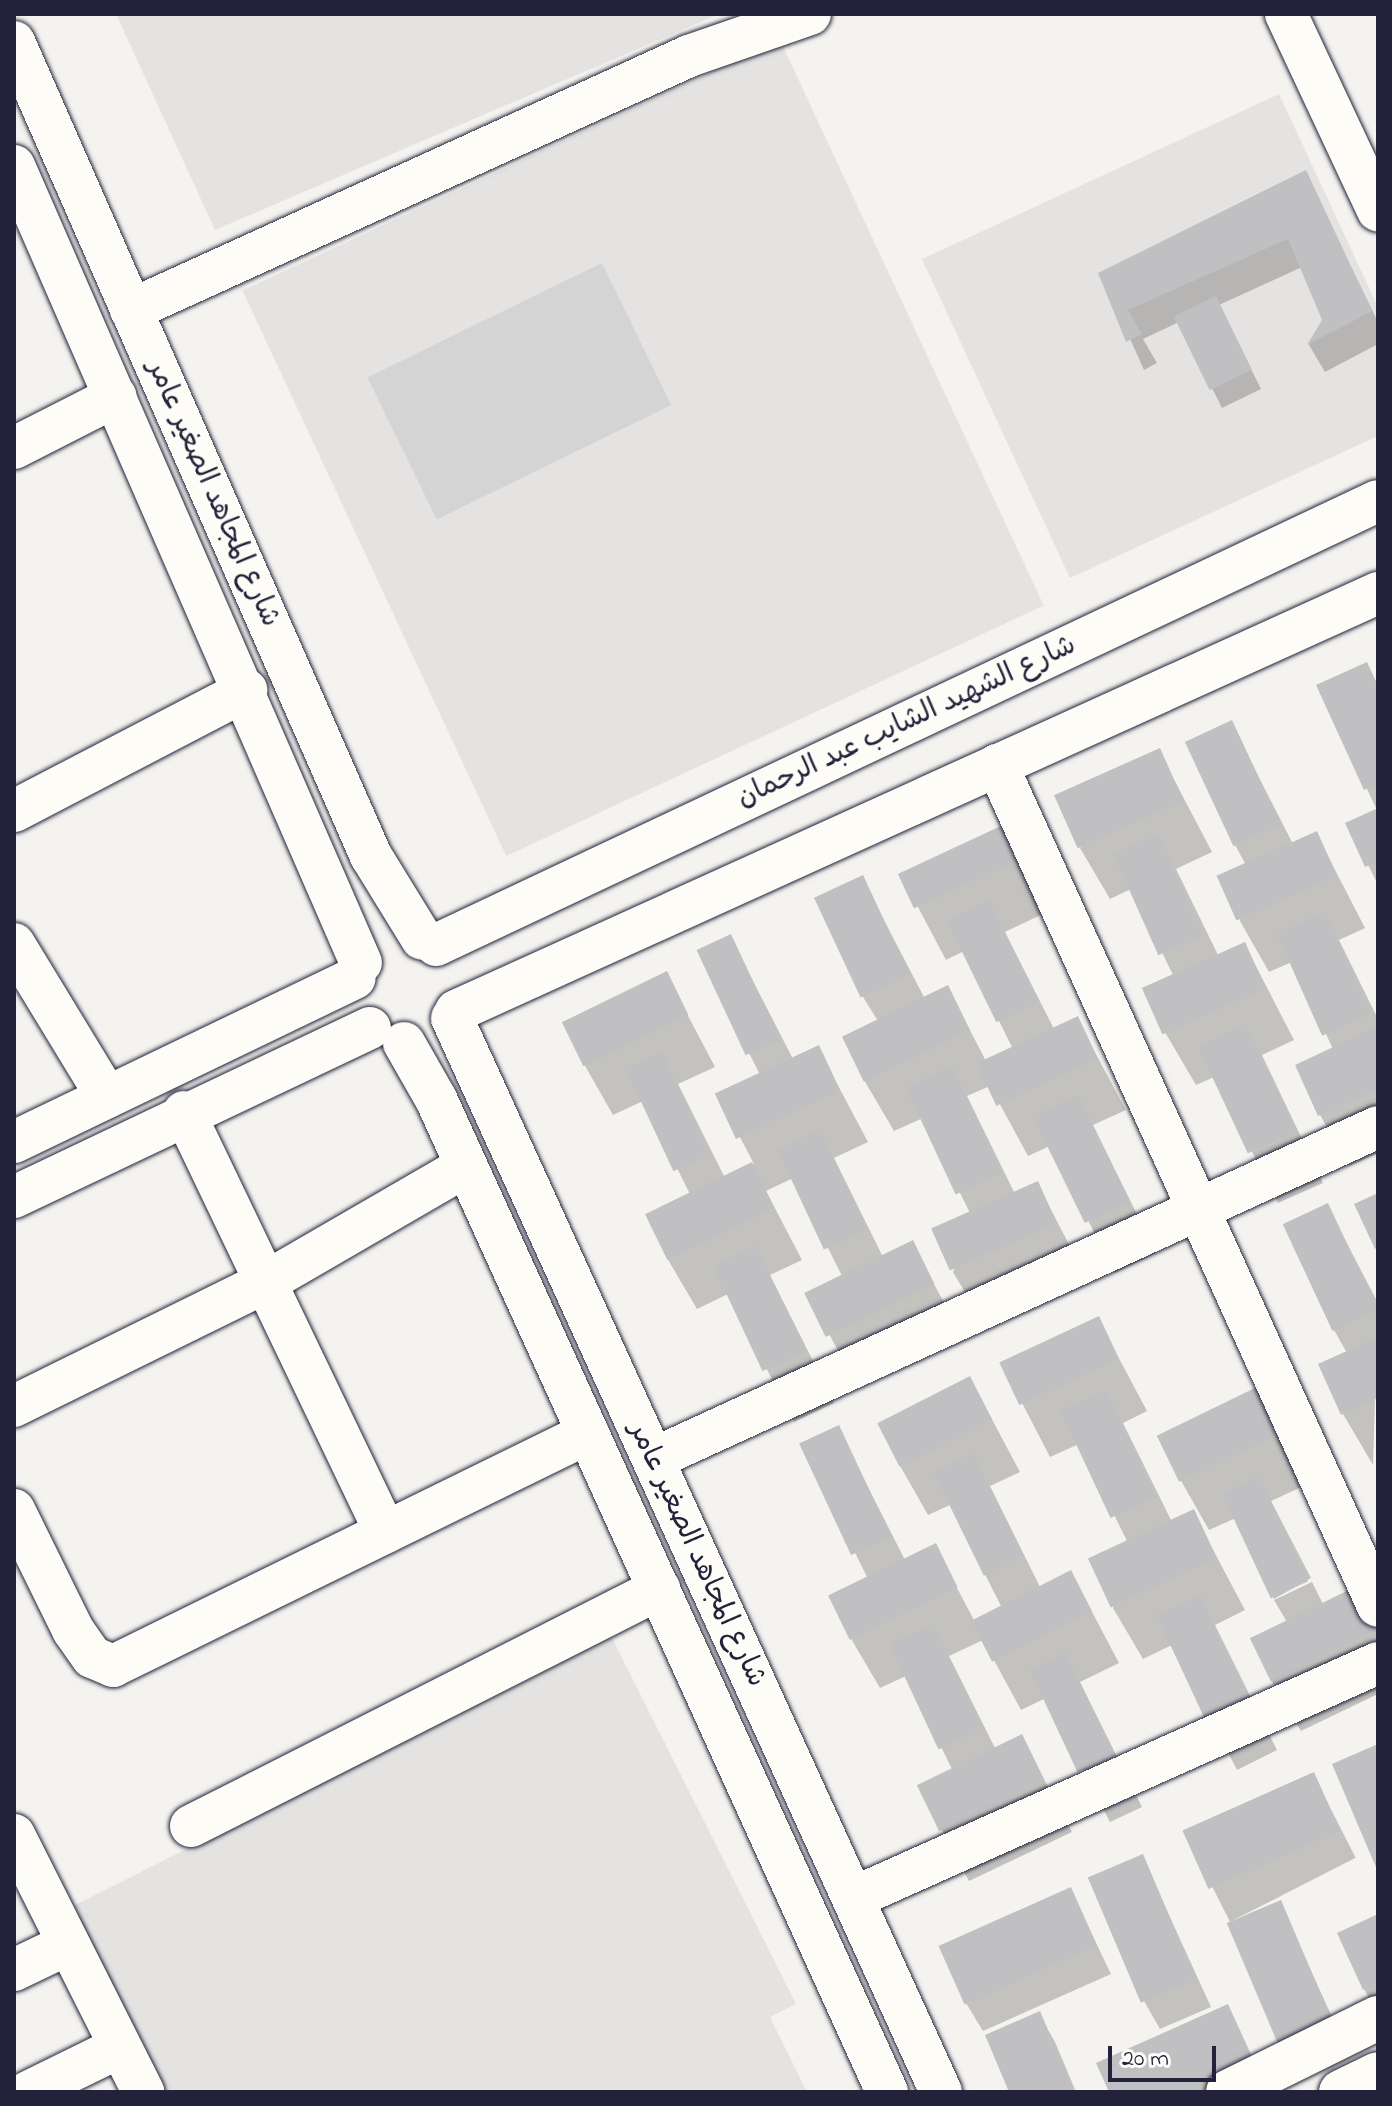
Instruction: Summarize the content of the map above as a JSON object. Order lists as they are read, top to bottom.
{
  "streets": {
    "street": ["شارع المجاهد الصغير عامر", "شارع الشهيد الشايب عبد الرحمان"]
  },
  "crossings": [
    ["شارع المجاهد الصغير عامر", "شارع الشهيد الشايب عبد الرحمان"]
  ],
  "scale_bar": "20 m"
}
